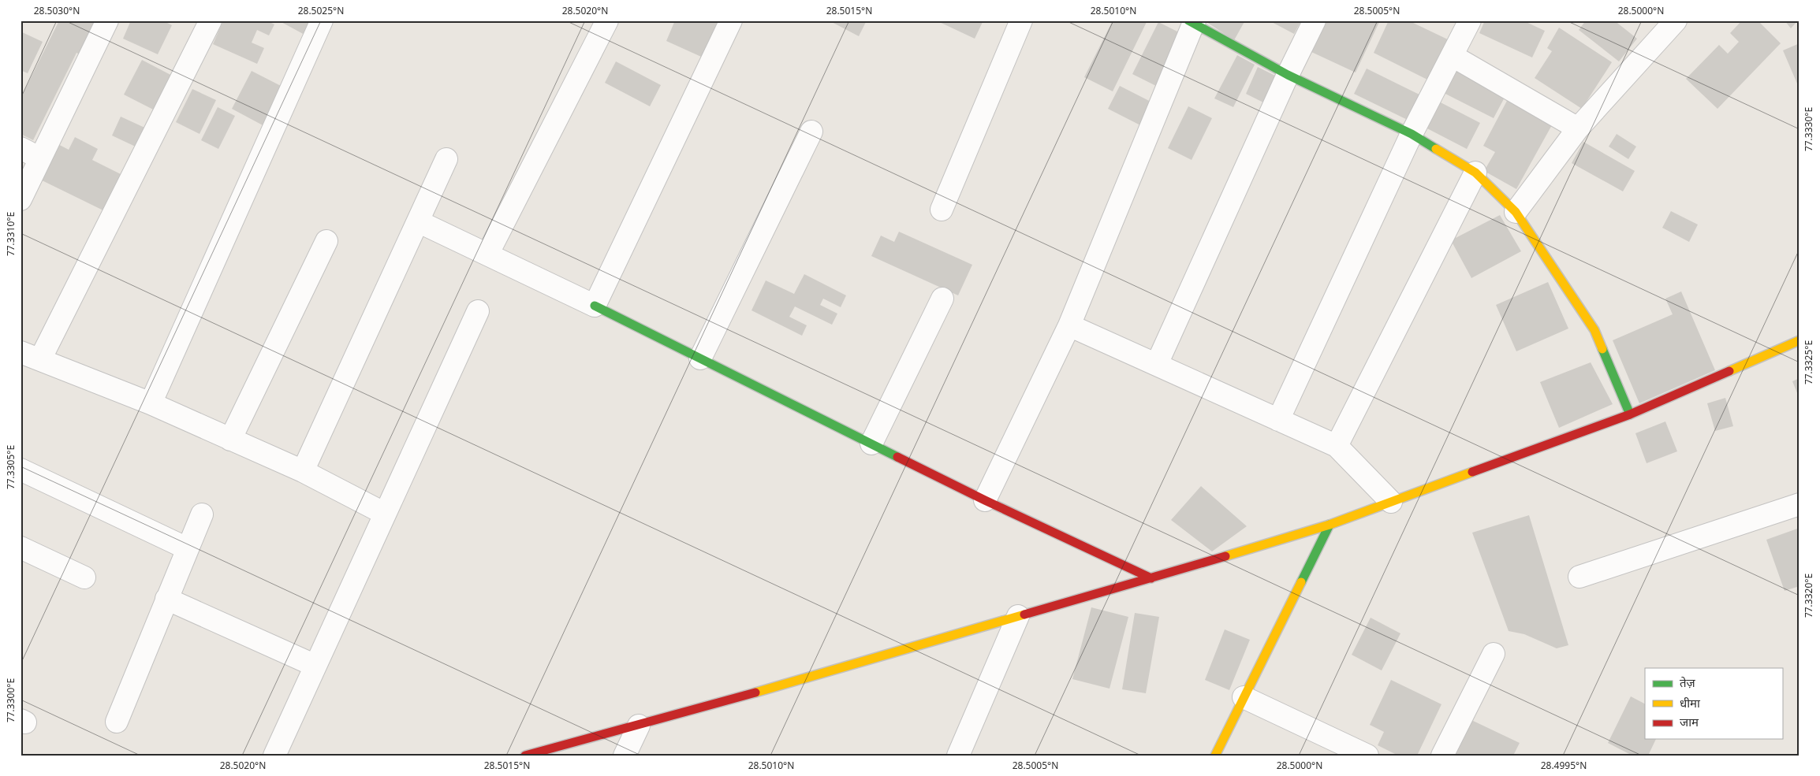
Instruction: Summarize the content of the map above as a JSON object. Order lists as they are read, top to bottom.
{
  "legend": ["तेज़", "धीमा", "जाम"],
  "coordinates": [
    "28.5030°N",
    "28.5025°N",
    "28.5020°N",
    "28.5015°N",
    "28.5010°N",
    "28.5005°N",
    "28.5000°N",
    "77.3330°E",
    "77.3310°E",
    "77.3325°E",
    "77.3305°E",
    "77.3320°E",
    "77.3300°E",
    "28.4995°N"
  ]
}
